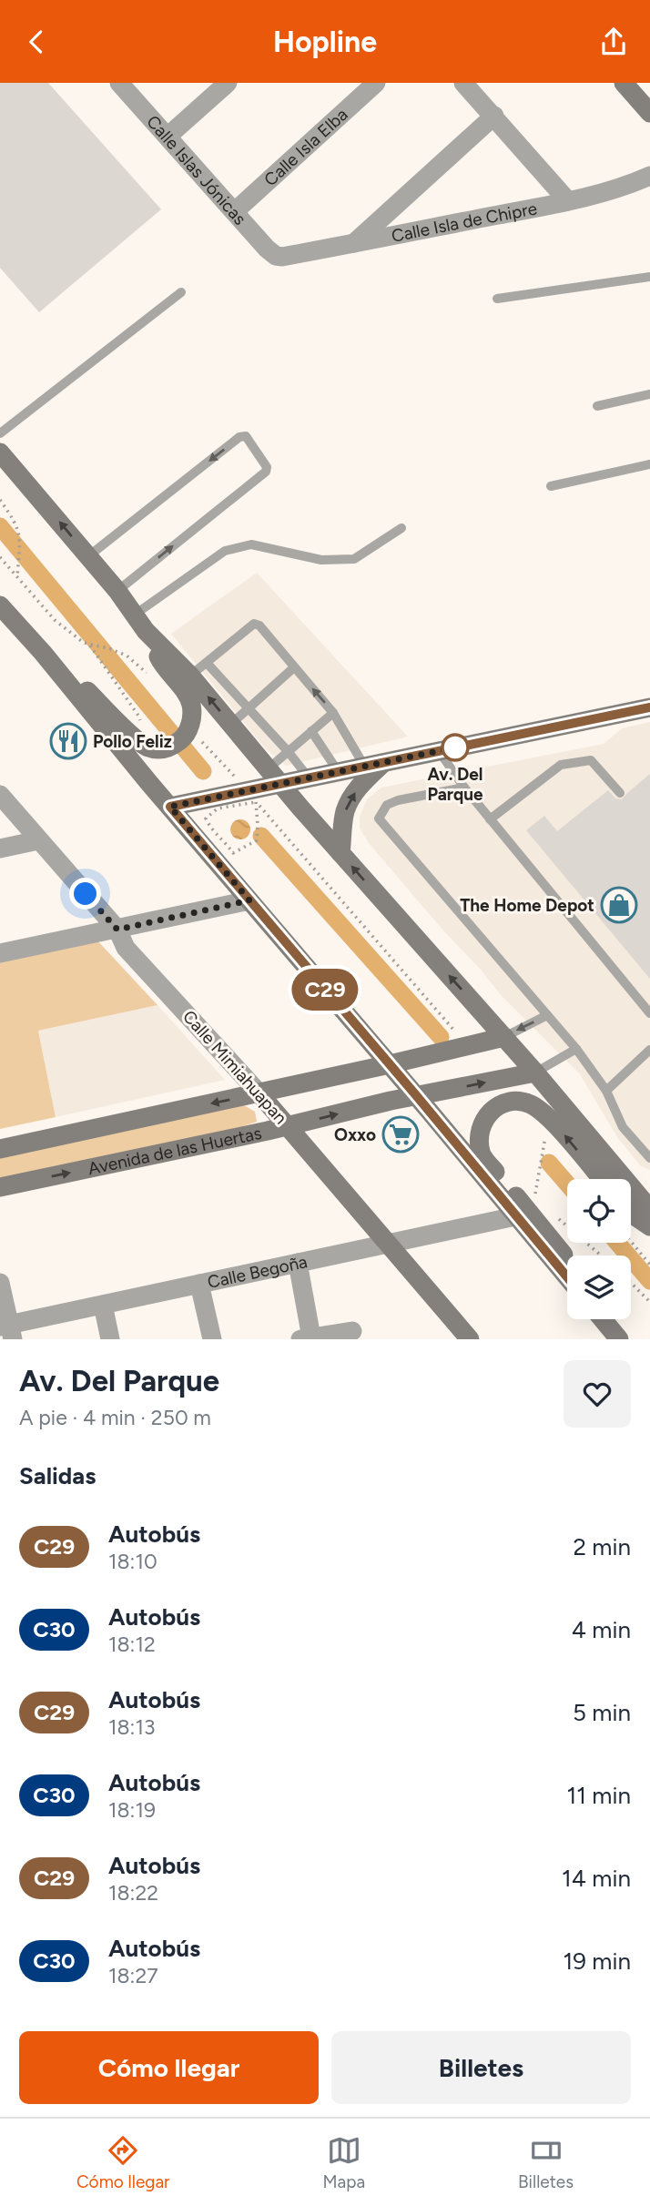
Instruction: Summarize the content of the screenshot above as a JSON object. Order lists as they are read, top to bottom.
{
  "streets": {
    "main road": ["Calle Mimiahuapan", "Avenida de las Huertas"],
    "street": [
      "Calle Isla Elba",
      "Calle Islas Jónicas",
      "Calle Isla de Chipre",
      "Calle Begoña"
    ]
  },
  "crossings": [
    ["Calle Isla Elba", "Calle Islas Jónicas"],
    ["Calle Islas Jónicas", "Calle Isla de Chipre"],
    ["Calle Mimiahuapan", "Avenida de las Huertas"],
    ["Calle Mimiahuapan", "Calle Begoña"]
  ],
  "places": {
    "restaurant": ["Pollo Feliz"],
    "other": ["Av. Del Parque"],
    "shop": ["The Home Depot"],
    "supermarket": ["Oxxo"]
  },
  "lines": ["bus line C29"],
  "page": {
    "header": "Hopline",
    "on_map": "C29",
    "heading": [
      ["Av. Del Parque", "A pie · 4 min · 250 m"],
      "Salidas"
    ],
    "list": [
      {
        "mark": "C29",
        "name": "Autobús",
        "note": "18:10",
        "value": "2 min"
      },
      {
        "mark": "C30",
        "name": "Autobús",
        "note": "18:12",
        "value": "4 min"
      },
      {
        "mark": "C29",
        "name": "Autobús",
        "note": "18:13",
        "value": "5 min"
      },
      {
        "mark": "C30",
        "name": "Autobús",
        "note": "18:19",
        "value": "11 min"
      },
      {
        "mark": "C29",
        "name": "Autobús",
        "note": "18:22",
        "value": "14 min"
      },
      {
        "mark": "C30",
        "name": "Autobús",
        "note": "18:27",
        "value": "19 min"
      }
    ],
    "buttons": ["Cómo llegar", "Billetes"],
    "tabs": ["Cómo llegar", "Mapa", "Billetes"]
  }
}
